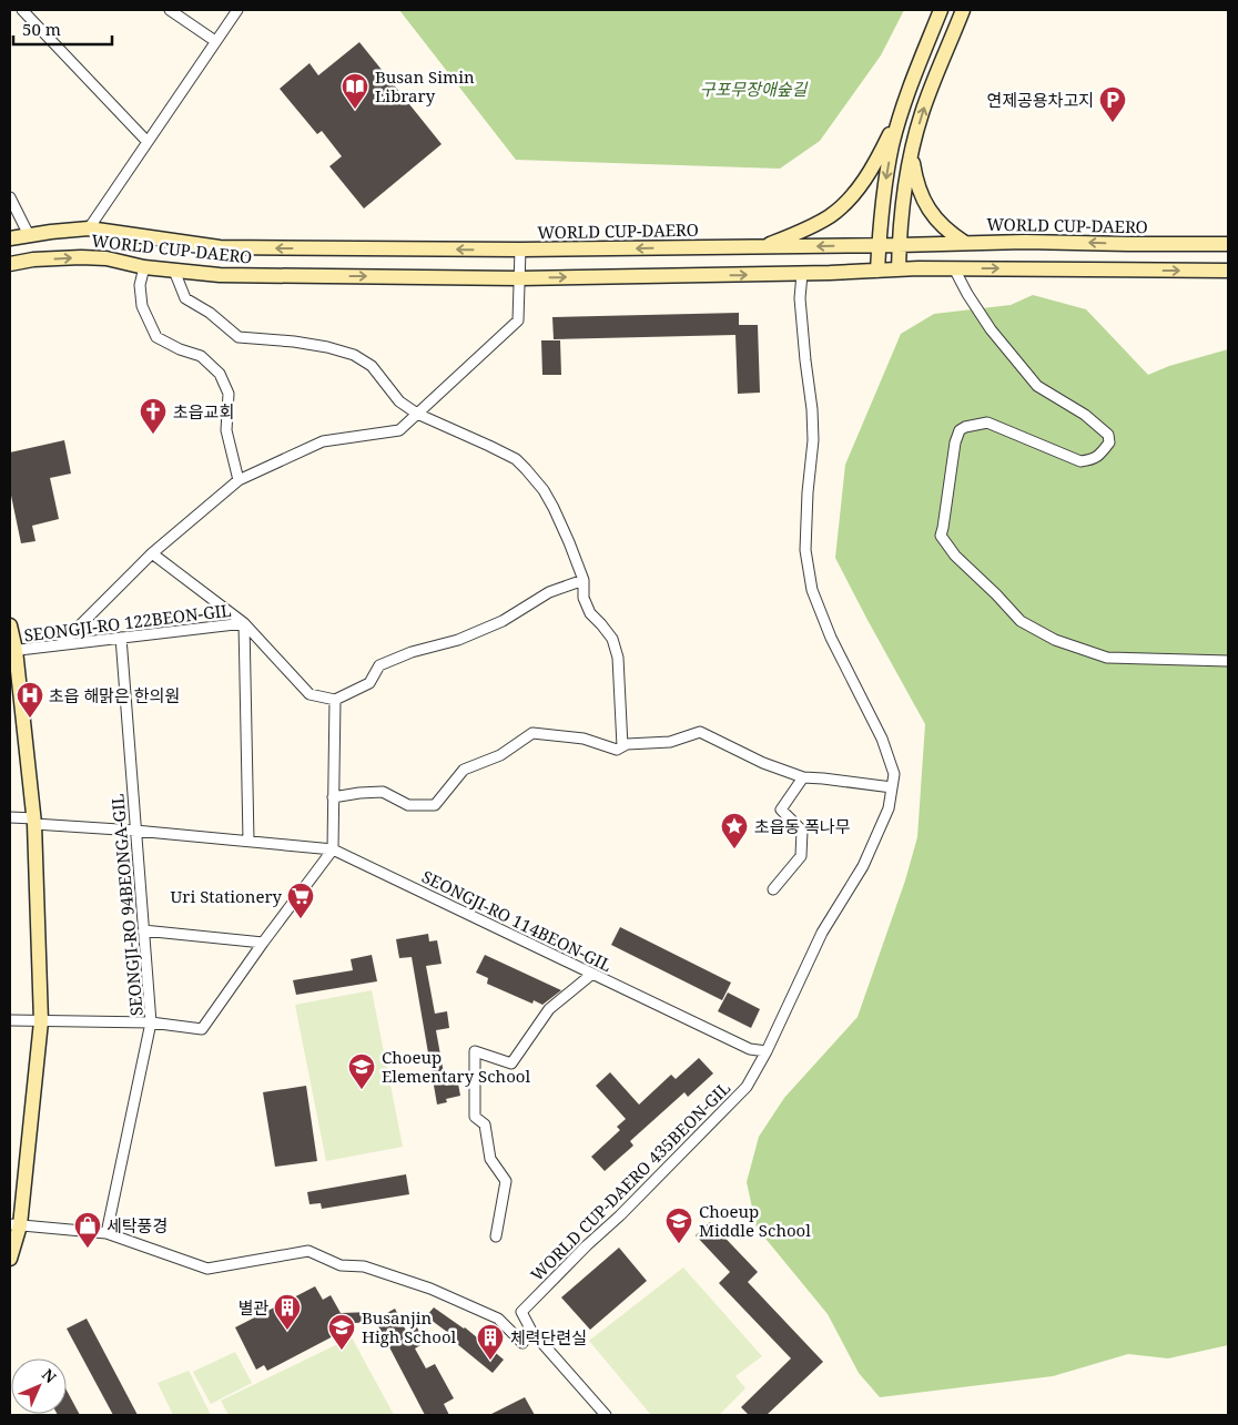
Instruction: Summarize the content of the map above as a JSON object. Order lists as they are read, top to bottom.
{
  "streets": {
    "main road": ["WORLD CUP-DAERO"],
    "street": [
      "SEONGJI-RO 122BEON-GIL",
      "SEONGJI-RO 94BEONGA-GIL",
      "SEONGJI-RO 114BEON-GIL",
      "WORLD CUP-DAERO 435BEON-GIL"
    ]
  },
  "crossings": [
    ["SEONGJI-RO 122BEON-GIL", "SEONGJI-RO 94BEONGA-GIL"],
    ["SEONGJI-RO 122BEON-GIL", "SEONGJI-RO 114BEON-GIL"],
    ["SEONGJI-RO 94BEONGA-GIL", "SEONGJI-RO 114BEON-GIL"],
    ["SEONGJI-RO 114BEON-GIL", "WORLD CUP-DAERO 435BEON-GIL"]
  ],
  "parks": ["구포무장애숲길"],
  "places": {
    "library": ["Busan Simin Library"],
    "parking": ["연제공용차고지"],
    "church": ["초읍교회"],
    "hospital": ["초읍 해맑은 한의원"],
    "place": ["초읍동 폭나무"],
    "supermarket": ["Uri Stationery"],
    "school or university": ["Choeup Elementary School", "Choeup Middle School", "Busanjin High School"],
    "shop": ["세탁풍경"],
    "building": ["별관", "체력단련실"]
  },
  "scale_bar": "50 m",
  "north": "top right"
}
